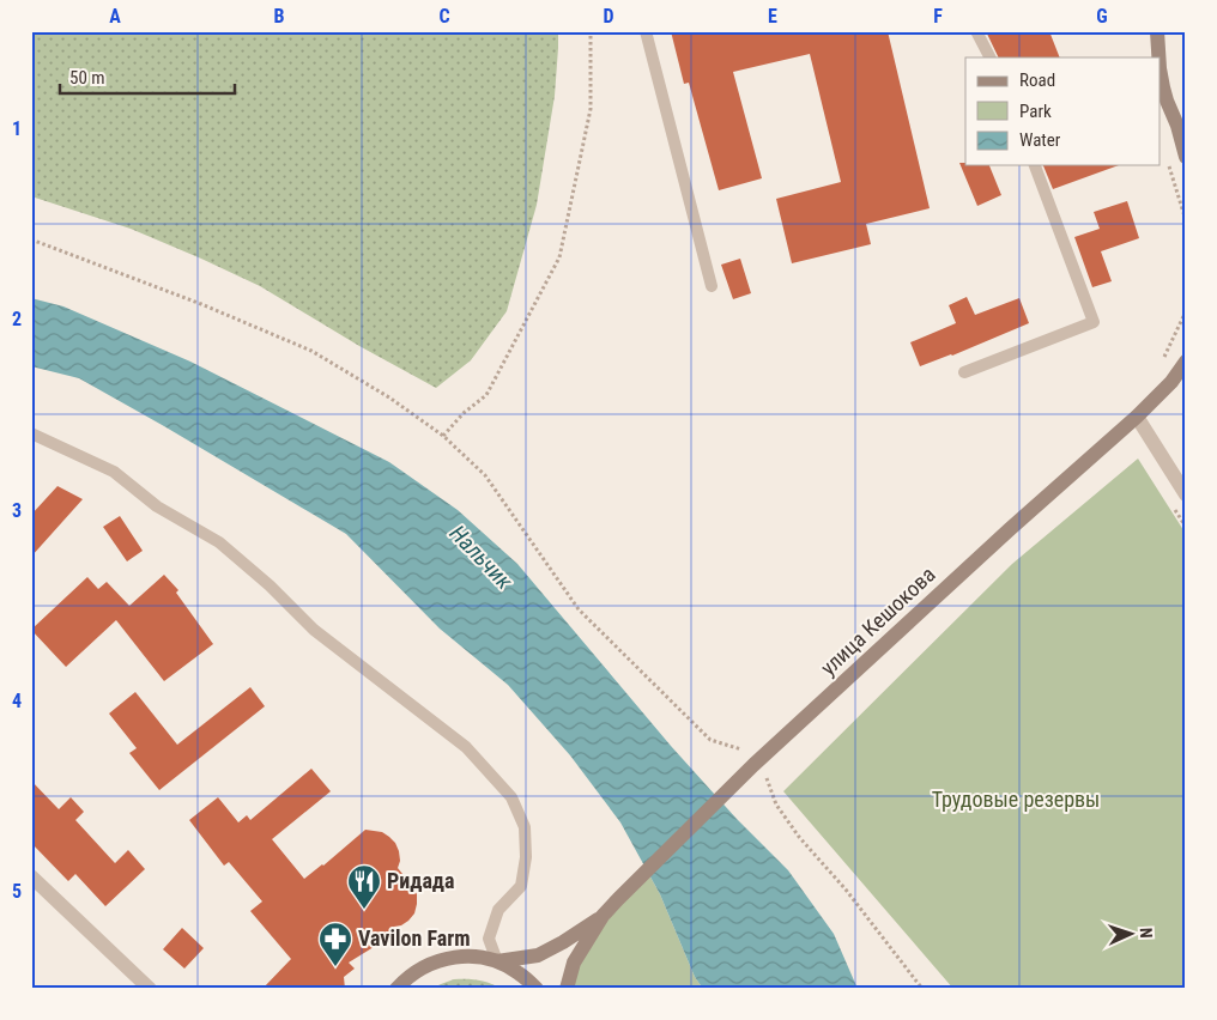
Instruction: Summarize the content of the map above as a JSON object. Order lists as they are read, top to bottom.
{
  "streets": {
    "main road": ["улица Кешокова"]
  },
  "water": ["Нальчик"],
  "parks": ["Трудовые резервы"],
  "places": {
    "restaurant": ["Ридада"],
    "pharmacy": ["Vavilon Farm"]
  },
  "legend": ["Road", "Park", "Water"],
  "scale_bar": "50 m",
  "north": "right",
  "grid": {
    "columns": [
      "A",
      "B",
      "C",
      "D",
      "E",
      "F",
      "G"
    ],
    "rows": [
      "1",
      "2",
      "3",
      "4",
      "5"
    ]
  }
}
